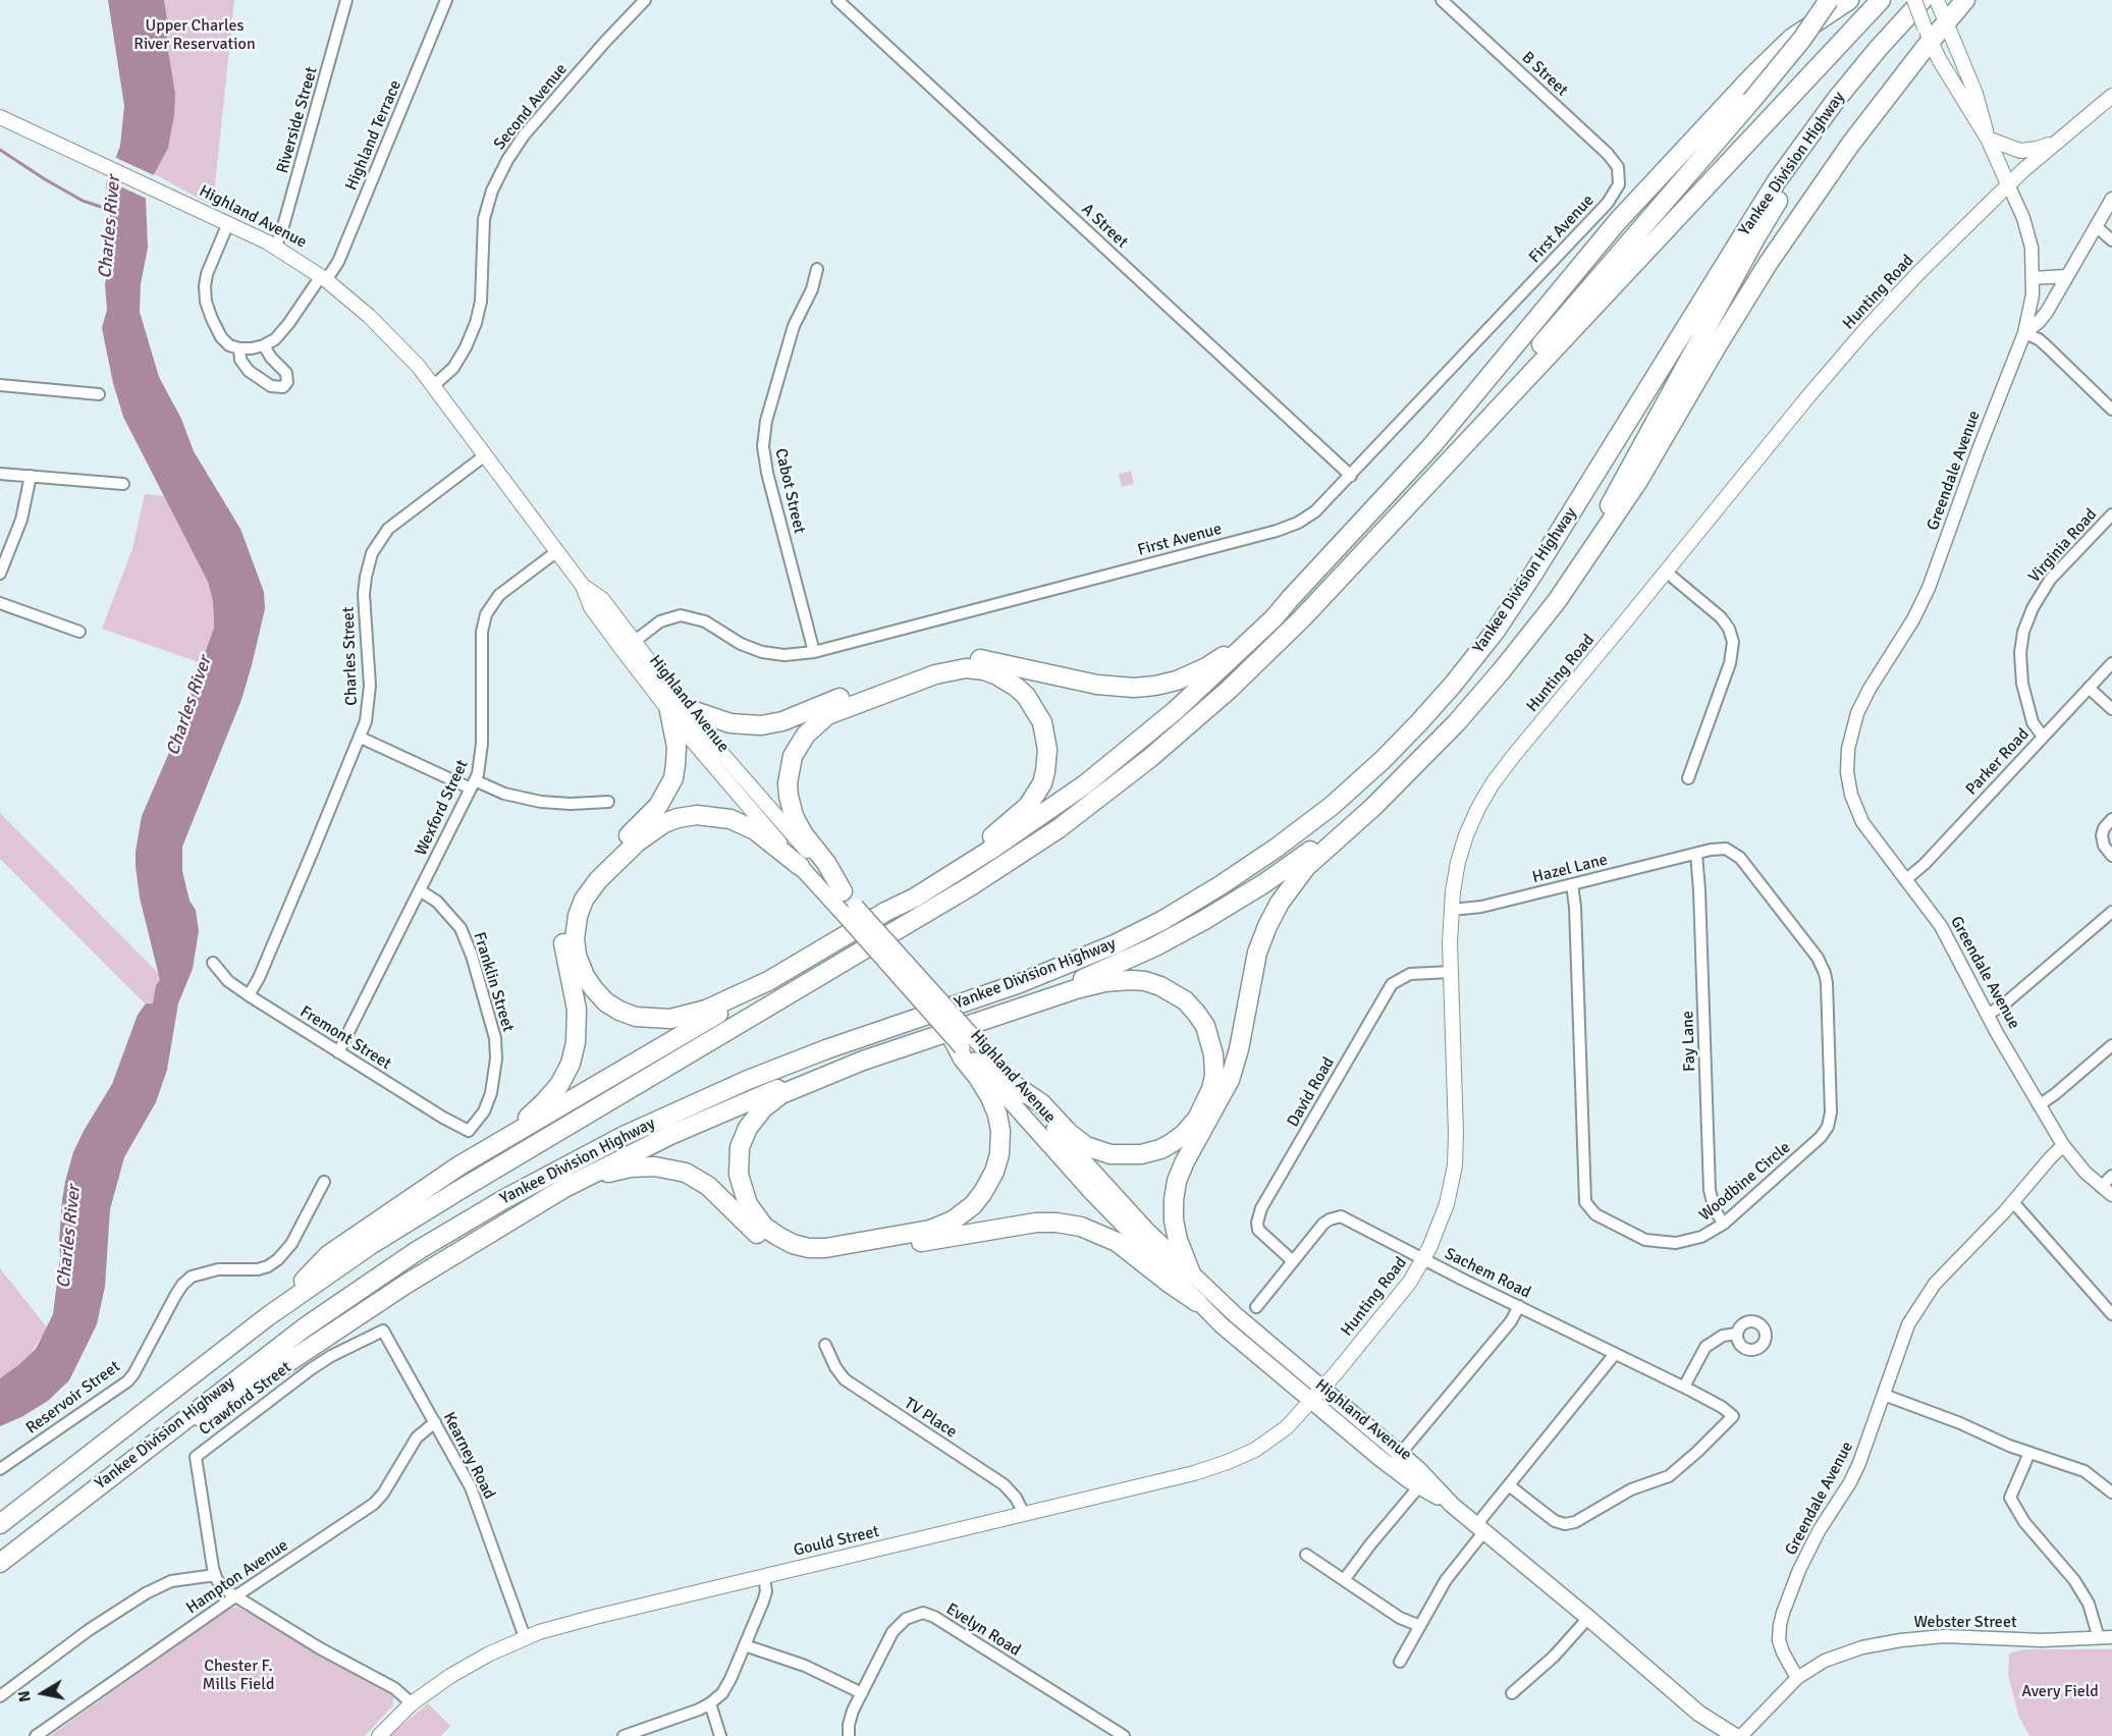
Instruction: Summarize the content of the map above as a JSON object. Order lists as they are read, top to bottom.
{
  "streets": {
    "highway": ["Yankee Division Highway"],
    "main road": ["Highland Avenue", "Hunting Road", "Gould Street"],
    "street": [
      "B Street",
      "Second Avenue",
      "Riverside Street",
      "Highland Terrace",
      "A Street",
      "First Avenue",
      "Greendale Avenue",
      "Cabot Street",
      "Virginia Road",
      "Charles Street",
      "Parker Road",
      "Wexford Street",
      "Hazel Lane",
      "Franklin Street",
      "Fremont Street",
      "Fay Lane",
      "David Road",
      "Woodbine Circle",
      "Sachem Road",
      "Reservoir Street",
      "Crawford Street",
      "TV Place",
      "Kearney Road",
      "Hampton Avenue",
      "Webster Street",
      "Evelyn Road"
    ]
  },
  "crossings": [
    ["B Street", "First Avenue"],
    ["Second Avenue", "Highland Avenue"],
    ["Riverside Street", "Highland Avenue"],
    ["Highland Terrace", "Highland Avenue"],
    ["Highland Avenue", "First Avenue"],
    ["Highland Avenue", "Hunting Road"],
    ["Highland Avenue", "Charles Street"],
    ["Highland Avenue", "Wexford Street"],
    ["Highland Avenue", "Gould Street"],
    ["A Street", "First Avenue"],
    ["First Avenue", "Cabot Street"],
    ["Hunting Road", "Hazel Lane"],
    ["Hunting Road", "David Road"],
    ["Hunting Road", "Sachem Road"],
    ["Hunting Road", "Gould Street"],
    ["Greendale Avenue", "Parker Road"],
    ["Greendale Avenue", "Webster Street"],
    ["Virginia Road", "Parker Road"],
    ["Charles Street", "Fremont Street"],
    ["Wexford Street", "Franklin Street"],
    ["Wexford Street", "Fremont Street"],
    ["Hazel Lane", "Fay Lane"],
    ["Hazel Lane", "Woodbine Circle"],
    ["Franklin Street", "Fremont Street"],
    ["Fay Lane", "Woodbine Circle"],
    ["David Road", "Sachem Road"],
    ["Crawford Street", "Kearney Road"],
    ["TV Place", "Gould Street"],
    ["Kearney Road", "Gould Street"],
    ["Kearney Road", "Hampton Avenue"]
  ],
  "water": ["Charles River"],
  "parks": ["Upper Charles River Reservation", "Chester F. Mills Field", "Avery Field"],
  "north": "left"
}
